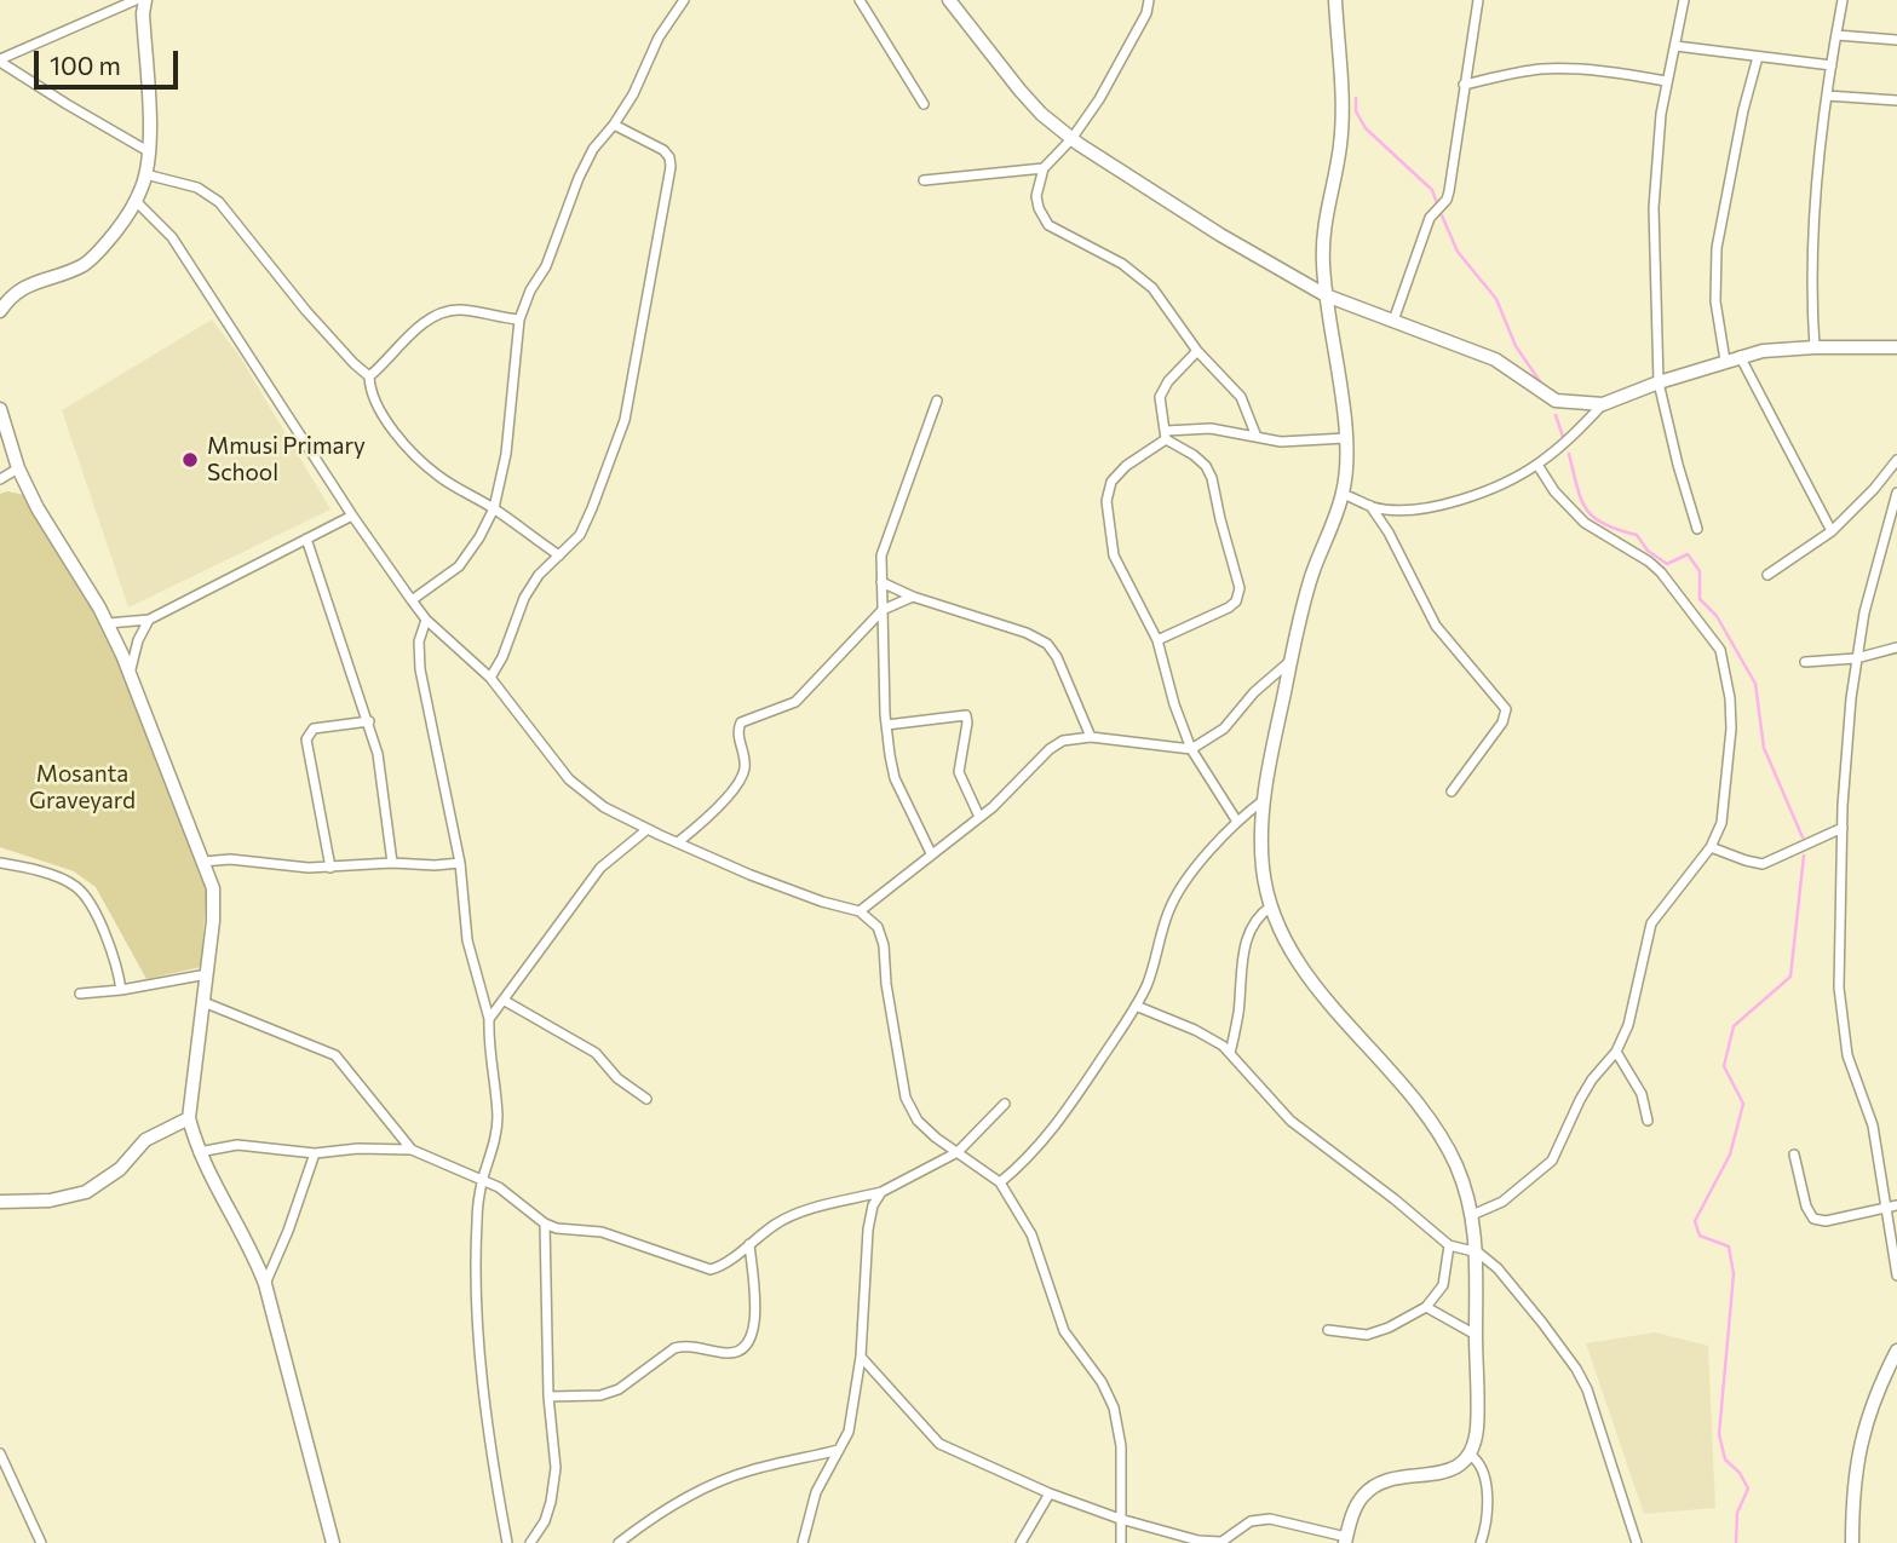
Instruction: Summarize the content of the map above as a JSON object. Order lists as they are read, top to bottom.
{
  "parks": ["Mosanta Graveyard"],
  "places": ["Mmusi Primary School"],
  "scale_bar": "100 m"
}
